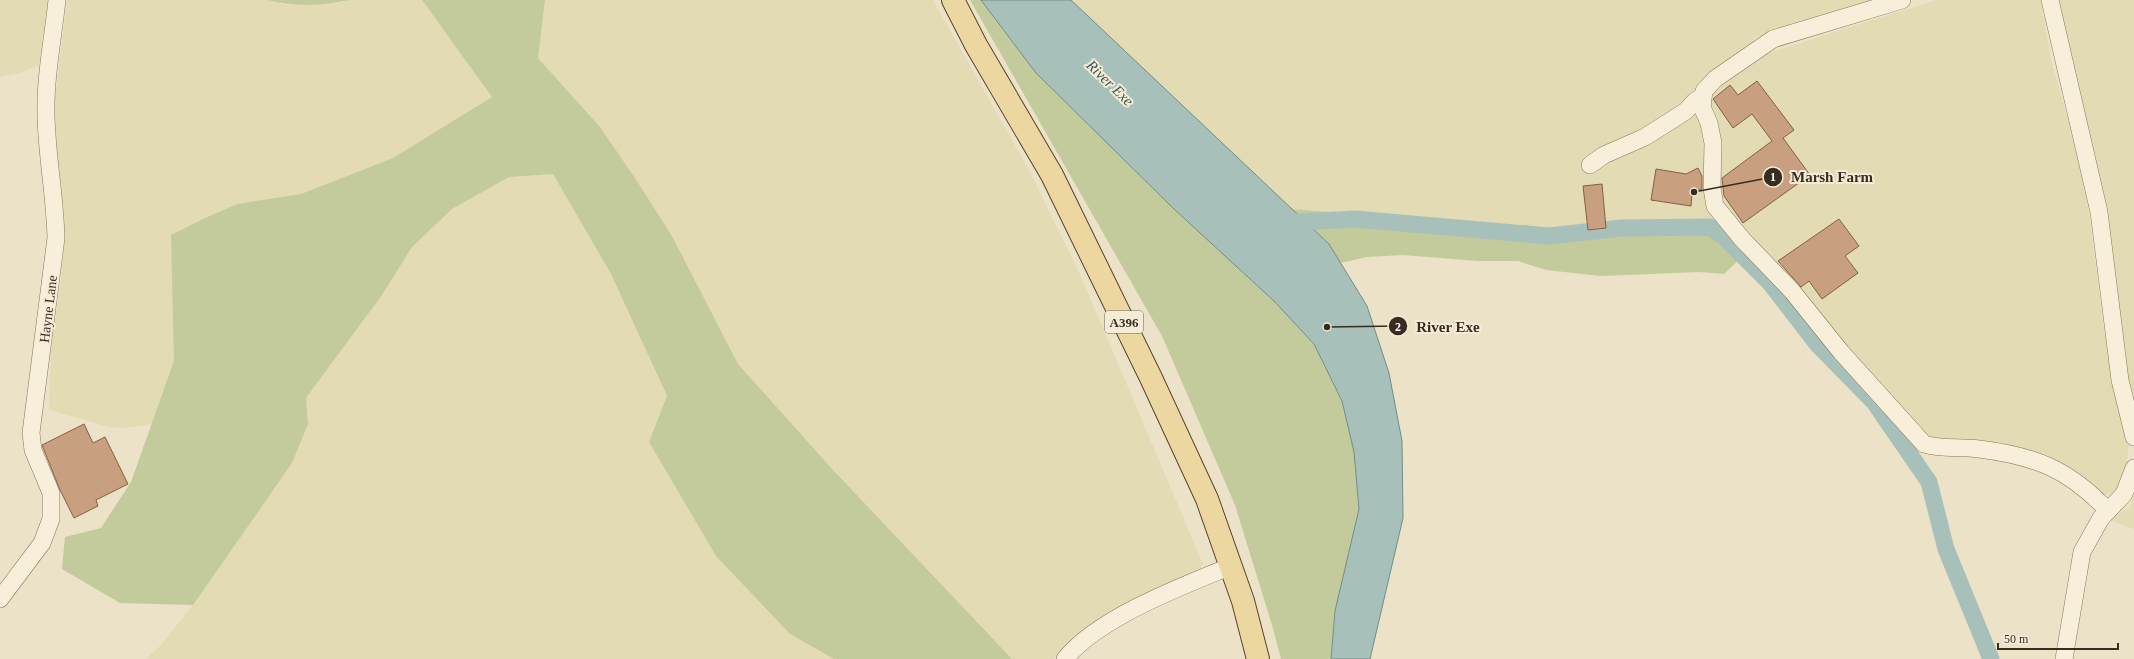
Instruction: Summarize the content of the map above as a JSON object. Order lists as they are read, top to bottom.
{
  "streets": {
    "main road": ["A396"],
    "street": ["Hayne Lane"]
  },
  "water": ["River Exe"],
  "places": ["Marsh Farm", "River Exe"],
  "scale_bar": "50 m"
}
